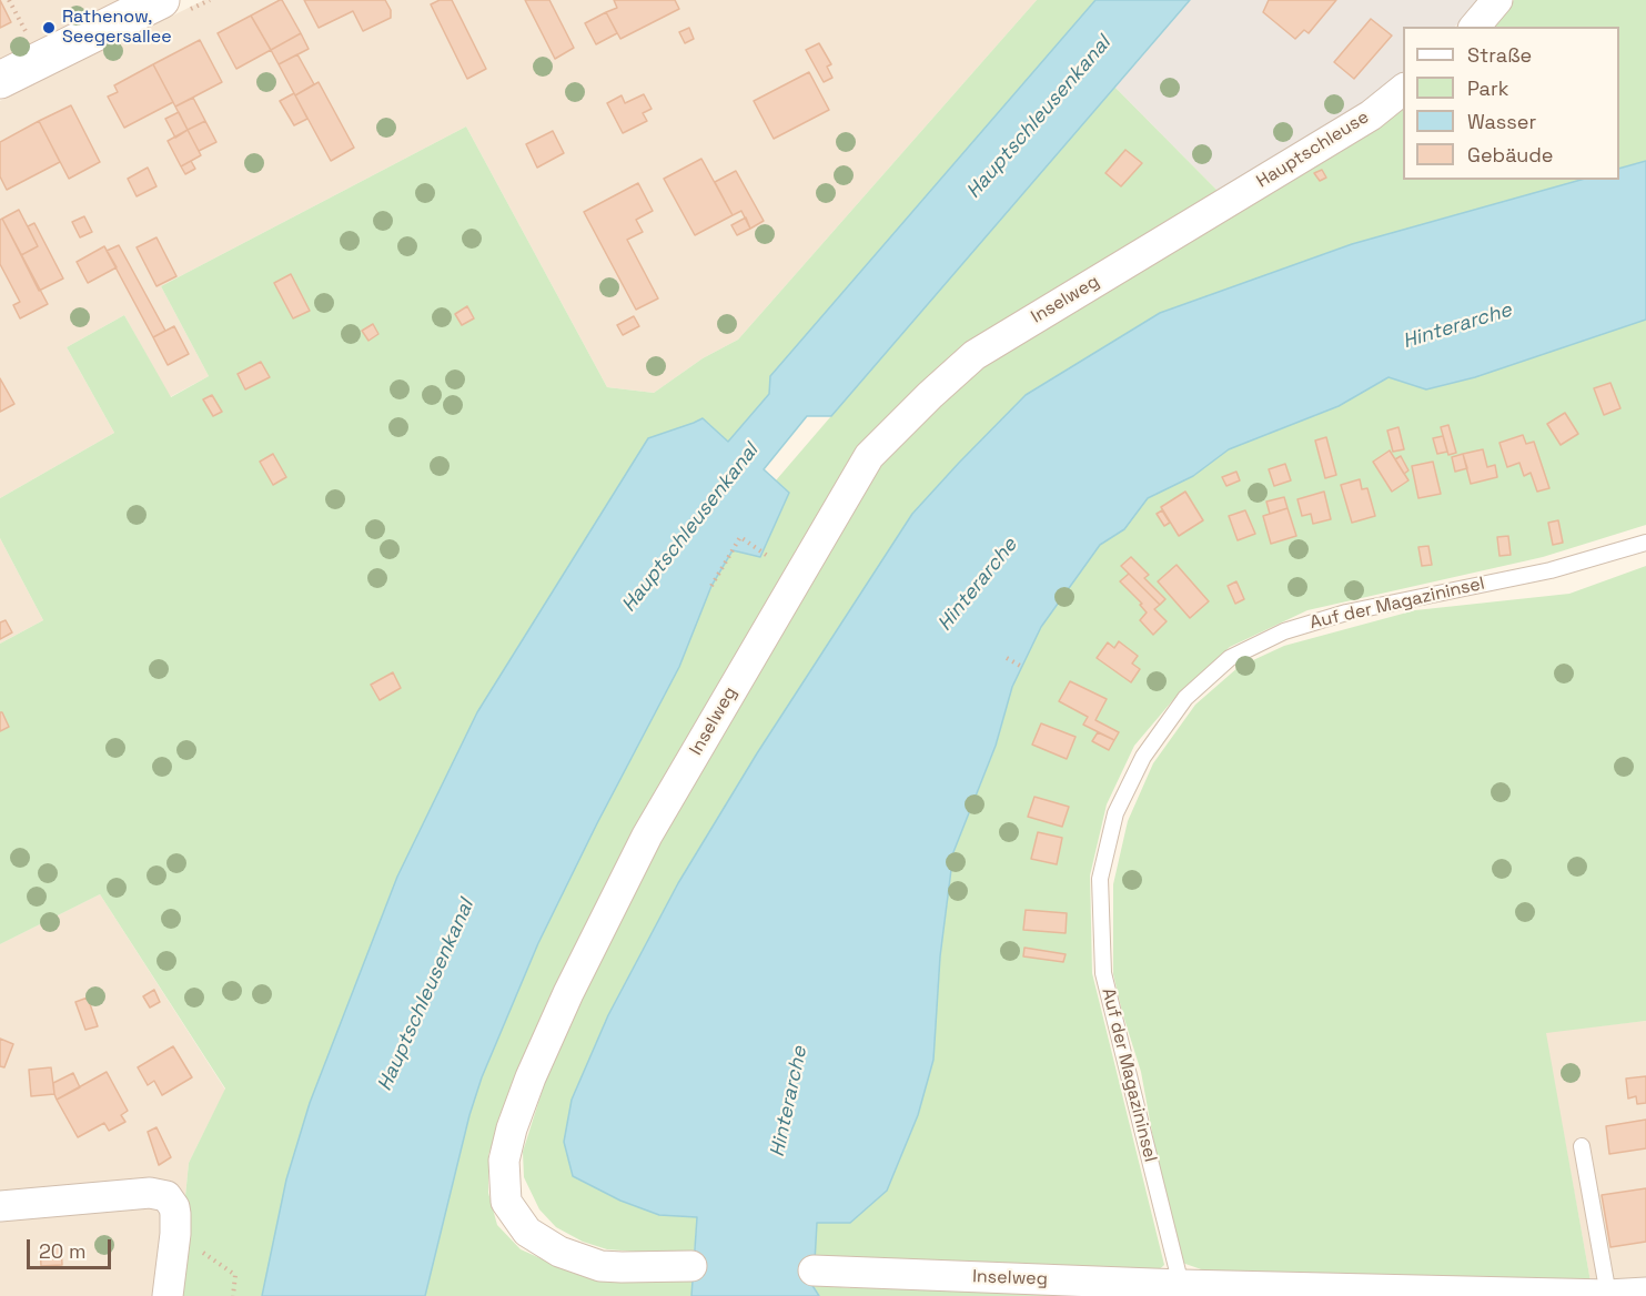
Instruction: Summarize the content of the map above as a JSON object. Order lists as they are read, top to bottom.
{
  "streets": {
    "street": ["Hauptschleuse", "Inselweg"],
    "lane": ["Auf der Magazininsel"]
  },
  "crossings": [
    ["Hauptschleuse", "Inselweg"],
    ["Inselweg", "Auf der Magazininsel"]
  ],
  "water": ["Hauptschleusenkanal", "Hinterarche"],
  "places": ["Rathenow, Seegersallee"],
  "legend": [
    "Straße",
    "Park",
    "Wasser",
    "Gebäude"
  ],
  "scale_bar": "20 m"
}
